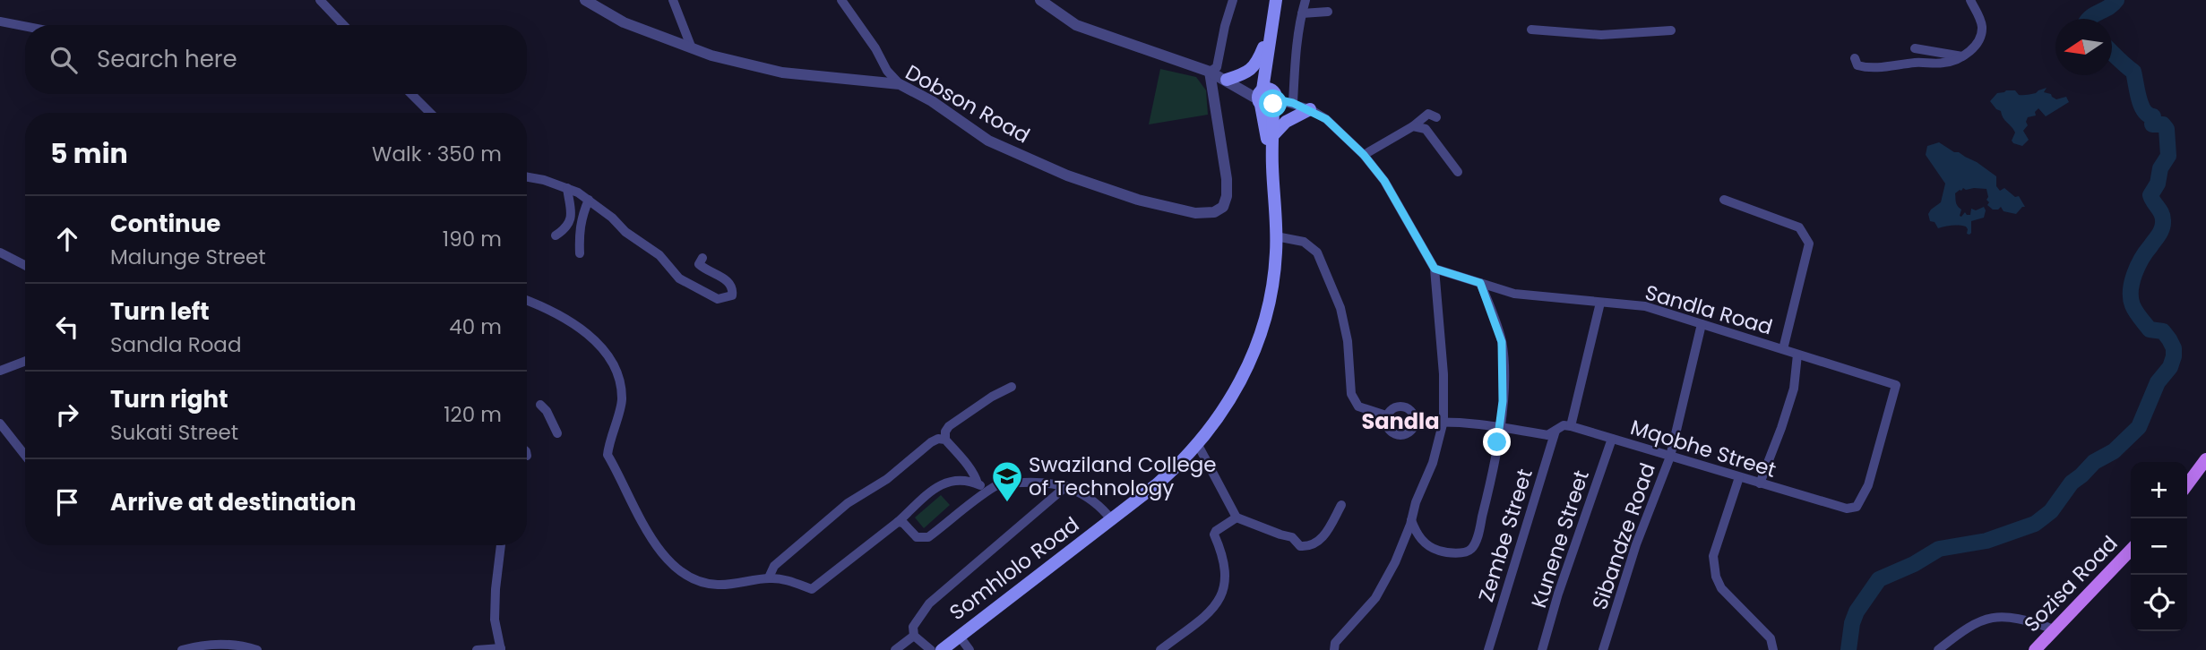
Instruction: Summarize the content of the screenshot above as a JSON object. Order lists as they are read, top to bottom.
{
  "streets": {
    "main road": ["Somhlolo Road", "Sozisa Road"],
    "street": [
      "Dobson Road",
      "Sandla Road",
      "Mqobhe Street",
      "Zembe Street",
      "Sibandze Road",
      "Kunene Street"
    ]
  },
  "crossings": [
    ["Sandla Road", "Mqobhe Street"],
    ["Sandla Road", "Sibandze Road"],
    ["Mqobhe Street", "Sibandze Road"],
    ["Mqobhe Street", "Kunene Street"]
  ],
  "districts": ["Sandla"],
  "places": {
    "school or university": ["Swaziland College of Technology"]
  },
  "north": "left",
  "page": {
    "search": "Search here",
    "heading": ["5 min", "Walk · 350 m"],
    "list": [
      ["Continue", "Malunge Street", "190 m"],
      ["Turn left", "Sandla Road", "40 m"],
      ["Turn right", "Sukati Street", "120 m"],
      "Arrive at destination"
    ],
    "map_buttons": ["+", "−"]
  }
}
